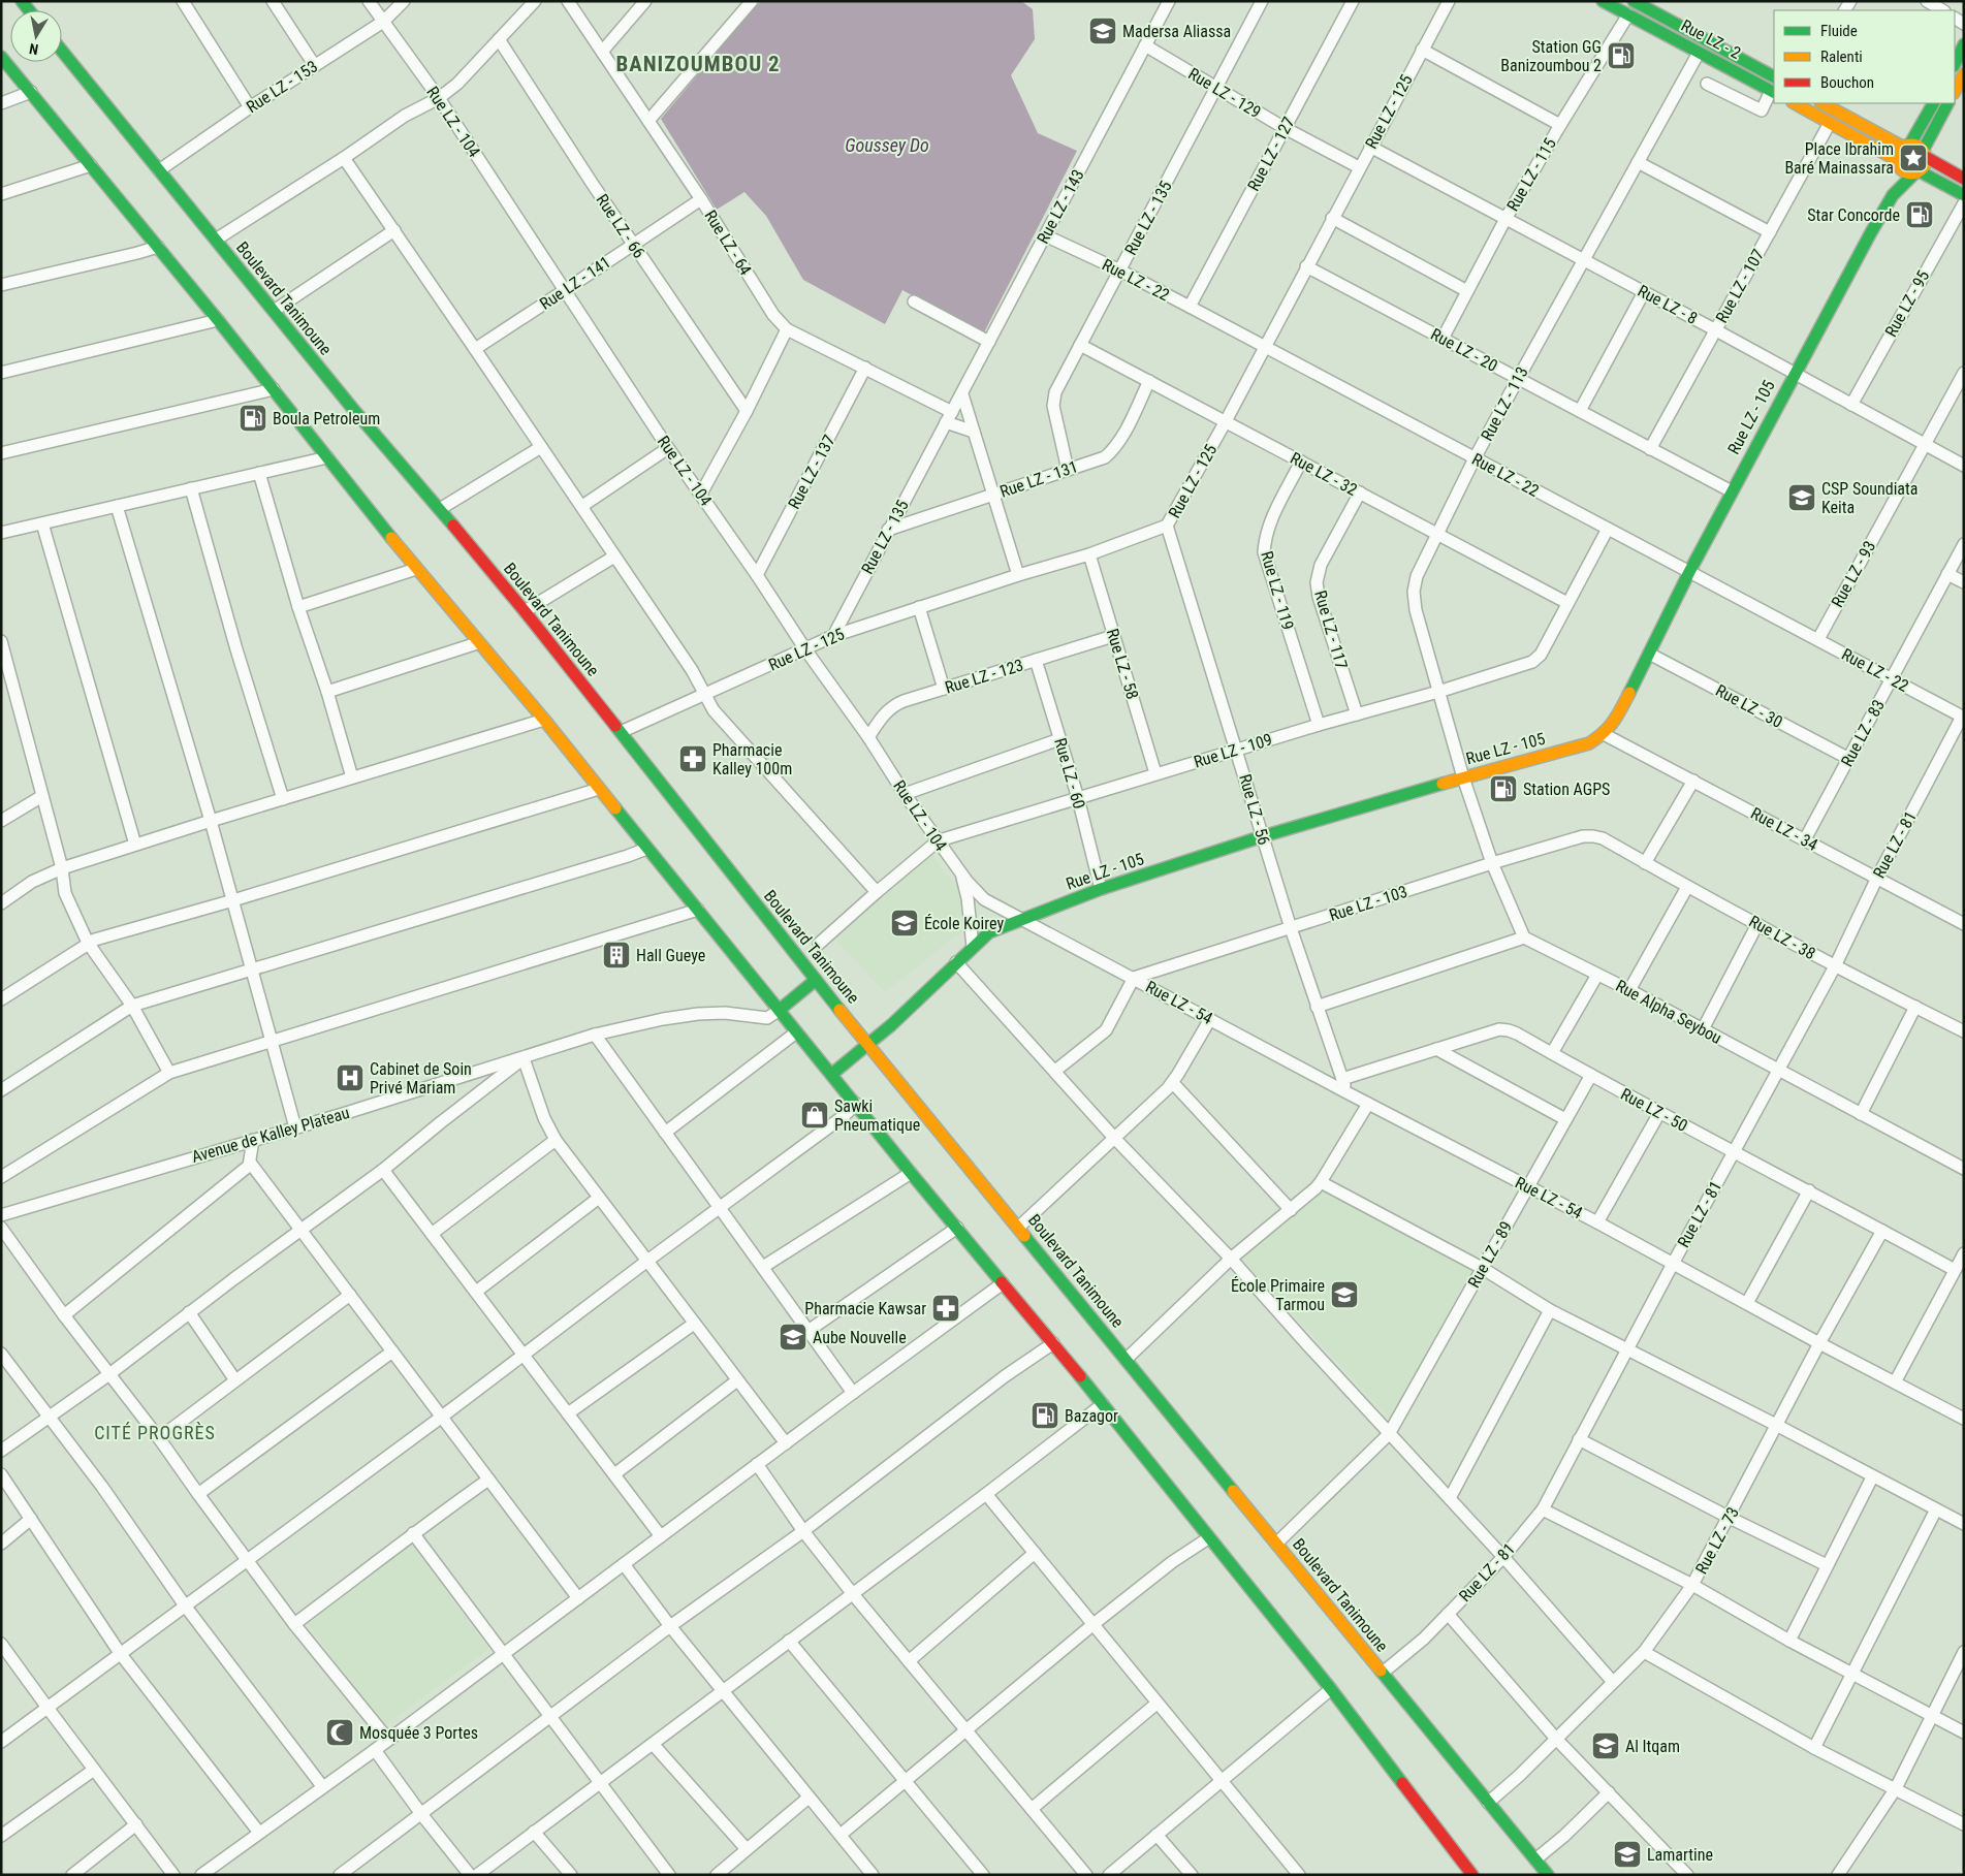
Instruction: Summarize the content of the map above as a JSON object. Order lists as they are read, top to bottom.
{
  "streets": {
    "main road": ["Rue LZ - 2", "Boulevard Tanimoune", "Rue LZ - 105"],
    "street": [
      "Rue LZ - 153",
      "Rue LZ - 129",
      "Rue LZ - 125",
      "Rue LZ - 104",
      "Rue LZ - 127",
      "Rue LZ - 115",
      "Rue LZ - 143",
      "Rue LZ - 135",
      "Rue LZ - 66",
      "Rue LZ - 64",
      "Rue LZ - 22",
      "Rue LZ - 141",
      "Rue LZ - 107",
      "Rue LZ - 95",
      "Rue LZ - 8",
      "Rue LZ - 20",
      "Rue LZ - 113",
      "Rue LZ - 137",
      "Rue LZ - 32",
      "Rue LZ - 131",
      "Rue LZ - 93",
      "Rue LZ - 119",
      "Rue LZ - 117",
      "Rue LZ - 58",
      "Rue LZ - 123",
      "Rue LZ - 30",
      "Rue LZ - 83",
      "Rue LZ - 109",
      "Rue LZ - 60",
      "Rue LZ - 56",
      "Rue LZ - 34",
      "Rue LZ - 81",
      "Rue LZ - 103",
      "Rue LZ - 38",
      "Rue LZ - 54",
      "Rue Alpha Seybou",
      "Rue LZ - 50",
      "Avenue de Kalley Plateau",
      "Rue LZ - 89",
      "Rue LZ - 73"
    ]
  },
  "crossings": [
    ["Rue LZ - 2", "Rue LZ - 115"],
    ["Rue LZ - 2", "Rue LZ - 113"],
    ["Rue LZ - 153", "Rue LZ - 104"],
    ["Rue LZ - 153", "Boulevard Tanimoune"],
    ["Rue LZ - 129", "Rue LZ - 125"],
    ["Rue LZ - 129", "Rue LZ - 127"],
    ["Rue LZ - 129", "Rue LZ - 143"],
    ["Rue LZ - 129", "Rue LZ - 135"],
    ["Rue LZ - 125", "Rue LZ - 104"],
    ["Rue LZ - 125", "Rue LZ - 135"],
    ["Rue LZ - 125", "Rue LZ - 22"],
    ["Rue LZ - 125", "Boulevard Tanimoune"],
    ["Rue LZ - 125", "Rue LZ - 8"],
    ["Rue LZ - 125", "Rue LZ - 20"],
    ["Rue LZ - 125", "Rue LZ - 32"],
    ["Rue LZ - 125", "Rue LZ - 58"],
    ["Rue LZ - 125", "Rue LZ - 56"],
    ["Rue LZ - 104", "Rue LZ - 141"],
    ["Rue LZ - 104", "Rue LZ - 105"],
    ["Rue LZ - 104", "Rue LZ - 137"],
    ["Rue LZ - 104", "Rue LZ - 123"],
    ["Rue LZ - 104", "Rue LZ - 109"],
    ["Rue LZ - 104", "Rue LZ - 54"],
    ["Rue LZ - 127", "Rue LZ - 22"],
    ["Rue LZ - 115", "Rue LZ - 8"],
    ["Rue LZ - 115", "Rue LZ - 20"],
    ["Rue LZ - 143", "Rue LZ - 135"],
    ["Rue LZ - 143", "Rue LZ - 64"],
    ["Rue LZ - 143", "Rue LZ - 22"],
    ["Rue LZ - 135", "Rue LZ - 64"],
    ["Rue LZ - 135", "Rue LZ - 22"],
    ["Rue LZ - 135", "Rue LZ - 32"],
    ["Rue LZ - 135", "Rue LZ - 131"],
    ["Rue LZ - 66", "Rue LZ - 141"],
    ["Rue LZ - 64", "Rue LZ - 141"],
    ["Rue LZ - 64", "Rue LZ - 137"],
    ["Rue LZ - 22", "Rue LZ - 113"],
    ["Rue LZ - 22", "Rue LZ - 105"],
    ["Rue LZ - 22", "Rue LZ - 93"],
    ["Rue LZ - 22", "Rue LZ - 83"],
    ["Rue LZ - 22", "Rue LZ - 109"],
    ["Rue LZ - 22", "Rue LZ - 81"],
    ["Rue LZ - 107", "Rue LZ - 8"],
    ["Rue LZ - 107", "Rue LZ - 20"],
    ["Boulevard Tanimoune", "Rue LZ - 105"],
    ["Boulevard Tanimoune", "Rue LZ - 81"],
    ["Boulevard Tanimoune", "Rue LZ - 89"],
    ["Boulevard Tanimoune", "Rue LZ - 73"],
    ["Rue LZ - 95", "Rue LZ - 8"],
    ["Rue LZ - 8", "Rue LZ - 113"],
    ["Rue LZ - 8", "Rue LZ - 105"],
    ["Rue LZ - 8", "Rue LZ - 93"],
    ["Rue LZ - 20", "Rue LZ - 113"],
    ["Rue LZ - 20", "Rue LZ - 105"],
    ["Rue LZ - 113", "Rue LZ - 105"],
    ["Rue LZ - 113", "Rue LZ - 32"],
    ["Rue LZ - 113", "Rue LZ - 109"],
    ["Rue LZ - 105", "Rue LZ - 30"],
    ["Rue LZ - 105", "Rue LZ - 60"],
    ["Rue LZ - 105", "Rue LZ - 56"],
    ["Rue LZ - 105", "Rue LZ - 34"],
    ["Rue LZ - 105", "Rue LZ - 54"],
    ["Rue LZ - 32", "Rue LZ - 131"],
    ["Rue LZ - 32", "Rue LZ - 119"],
    ["Rue LZ - 32", "Rue LZ - 117"],
    ["Rue LZ - 32", "Rue LZ - 109"],
    ["Rue LZ - 119", "Rue LZ - 109"],
    ["Rue LZ - 117", "Rue LZ - 109"],
    ["Rue LZ - 58", "Rue LZ - 123"],
    ["Rue LZ - 58", "Rue LZ - 109"],
    ["Rue LZ - 123", "Rue LZ - 60"],
    ["Rue LZ - 30", "Rue LZ - 83"],
    ["Rue LZ - 83", "Rue LZ - 34"],
    ["Rue LZ - 109", "Rue LZ - 60"],
    ["Rue LZ - 109", "Rue LZ - 56"],
    ["Rue LZ - 56", "Rue LZ - 103"],
    ["Rue LZ - 56", "Rue LZ - 54"],
    ["Rue LZ - 56", "Rue LZ - 50"],
    ["Rue LZ - 34", "Rue LZ - 81"],
    ["Rue LZ - 81", "Rue LZ - 38"],
    ["Rue LZ - 81", "Rue LZ - 54"],
    ["Rue LZ - 81", "Rue Alpha Seybou"],
    ["Rue LZ - 81", "Rue LZ - 50"],
    ["Rue LZ - 103", "Rue LZ - 38"],
    ["Rue LZ - 103", "Rue LZ - 54"],
    ["Rue LZ - 54", "Rue LZ - 89"],
    ["Rue LZ - 54", "Rue LZ - 73"],
    ["Rue LZ - 50", "Rue LZ - 89"],
    ["Rue LZ - 50", "Rue LZ - 73"]
  ],
  "districts": ["BANIZOUMBOU 2", "CITÉ PROGRÈS"],
  "water": ["Goussey Do"],
  "places": {
    "school or university": [
      "Madersa Aliassa",
      "CSP Soundiata Keita",
      "École Koirey",
      "École Primaire Tarmou",
      "Aube Nouvelle",
      "Al Itqam",
      "Lamartine"
    ],
    "fuel station": [
      "Station GG Banizoumbou 2",
      "Star Concorde",
      "Boula Petroleum",
      "Station AGPS",
      "Bazagor"
    ],
    "place": ["Place Ibrahim Baré Mainassara"],
    "pharmacy": ["Pharmacie Kalley 100m", "Pharmacie Kawsar"],
    "building": ["Hall Gueye"],
    "hospital": ["Cabinet de Soin Privé Mariam"],
    "shop": ["Sawki Pneumatique"],
    "mosque": ["Mosquée 3 Portes"]
  },
  "legend": ["Fluide", "Ralenti", "Bouchon"],
  "north": "bottom"
}
